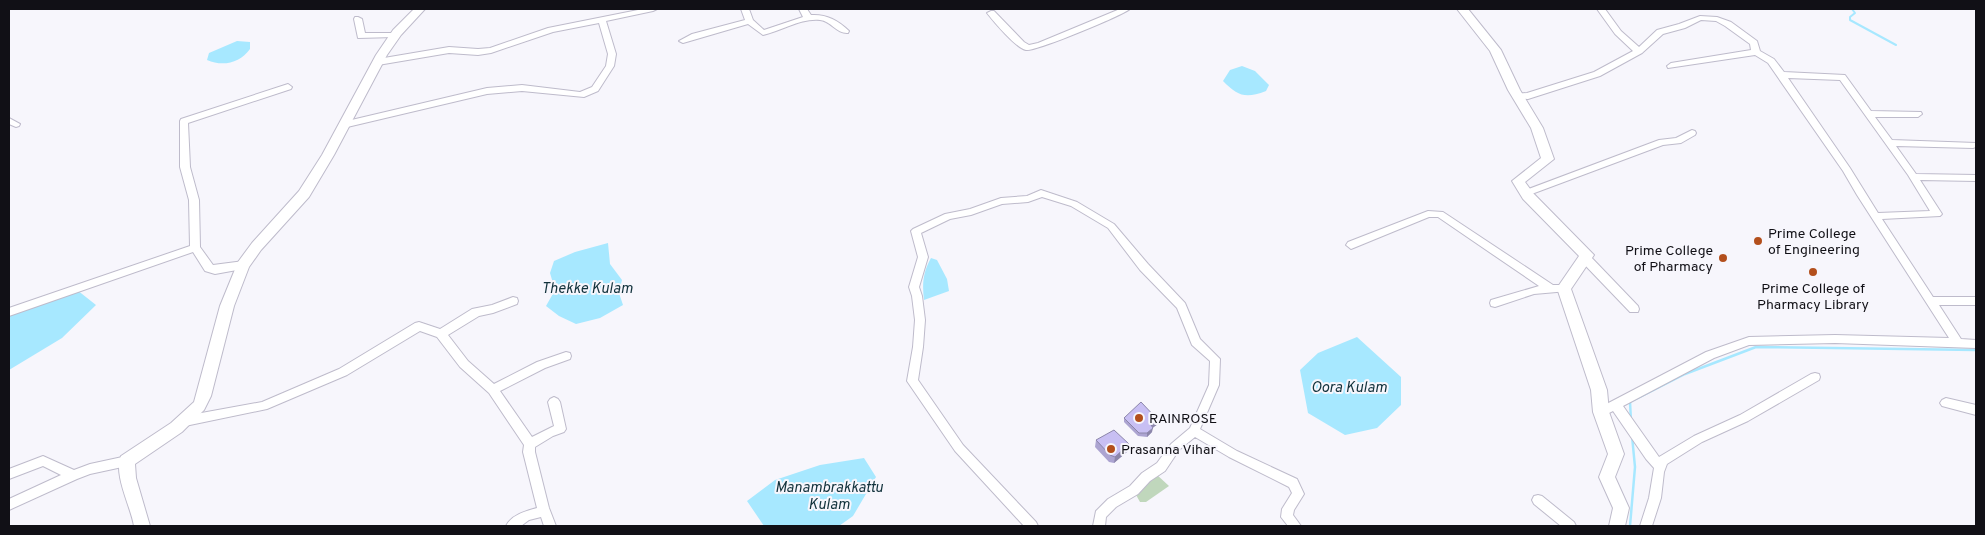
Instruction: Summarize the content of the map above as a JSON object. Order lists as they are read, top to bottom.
{
  "water": ["Thekke Kulam", "Oora Kulam", "Manambrakkattu Kulam"],
  "places": [
    "Prime College of Engineering",
    "Prime College of Pharmacy",
    "Prime College of Pharmacy Library",
    "RAINROSE",
    "Prasanna Vihar"
  ]
}
